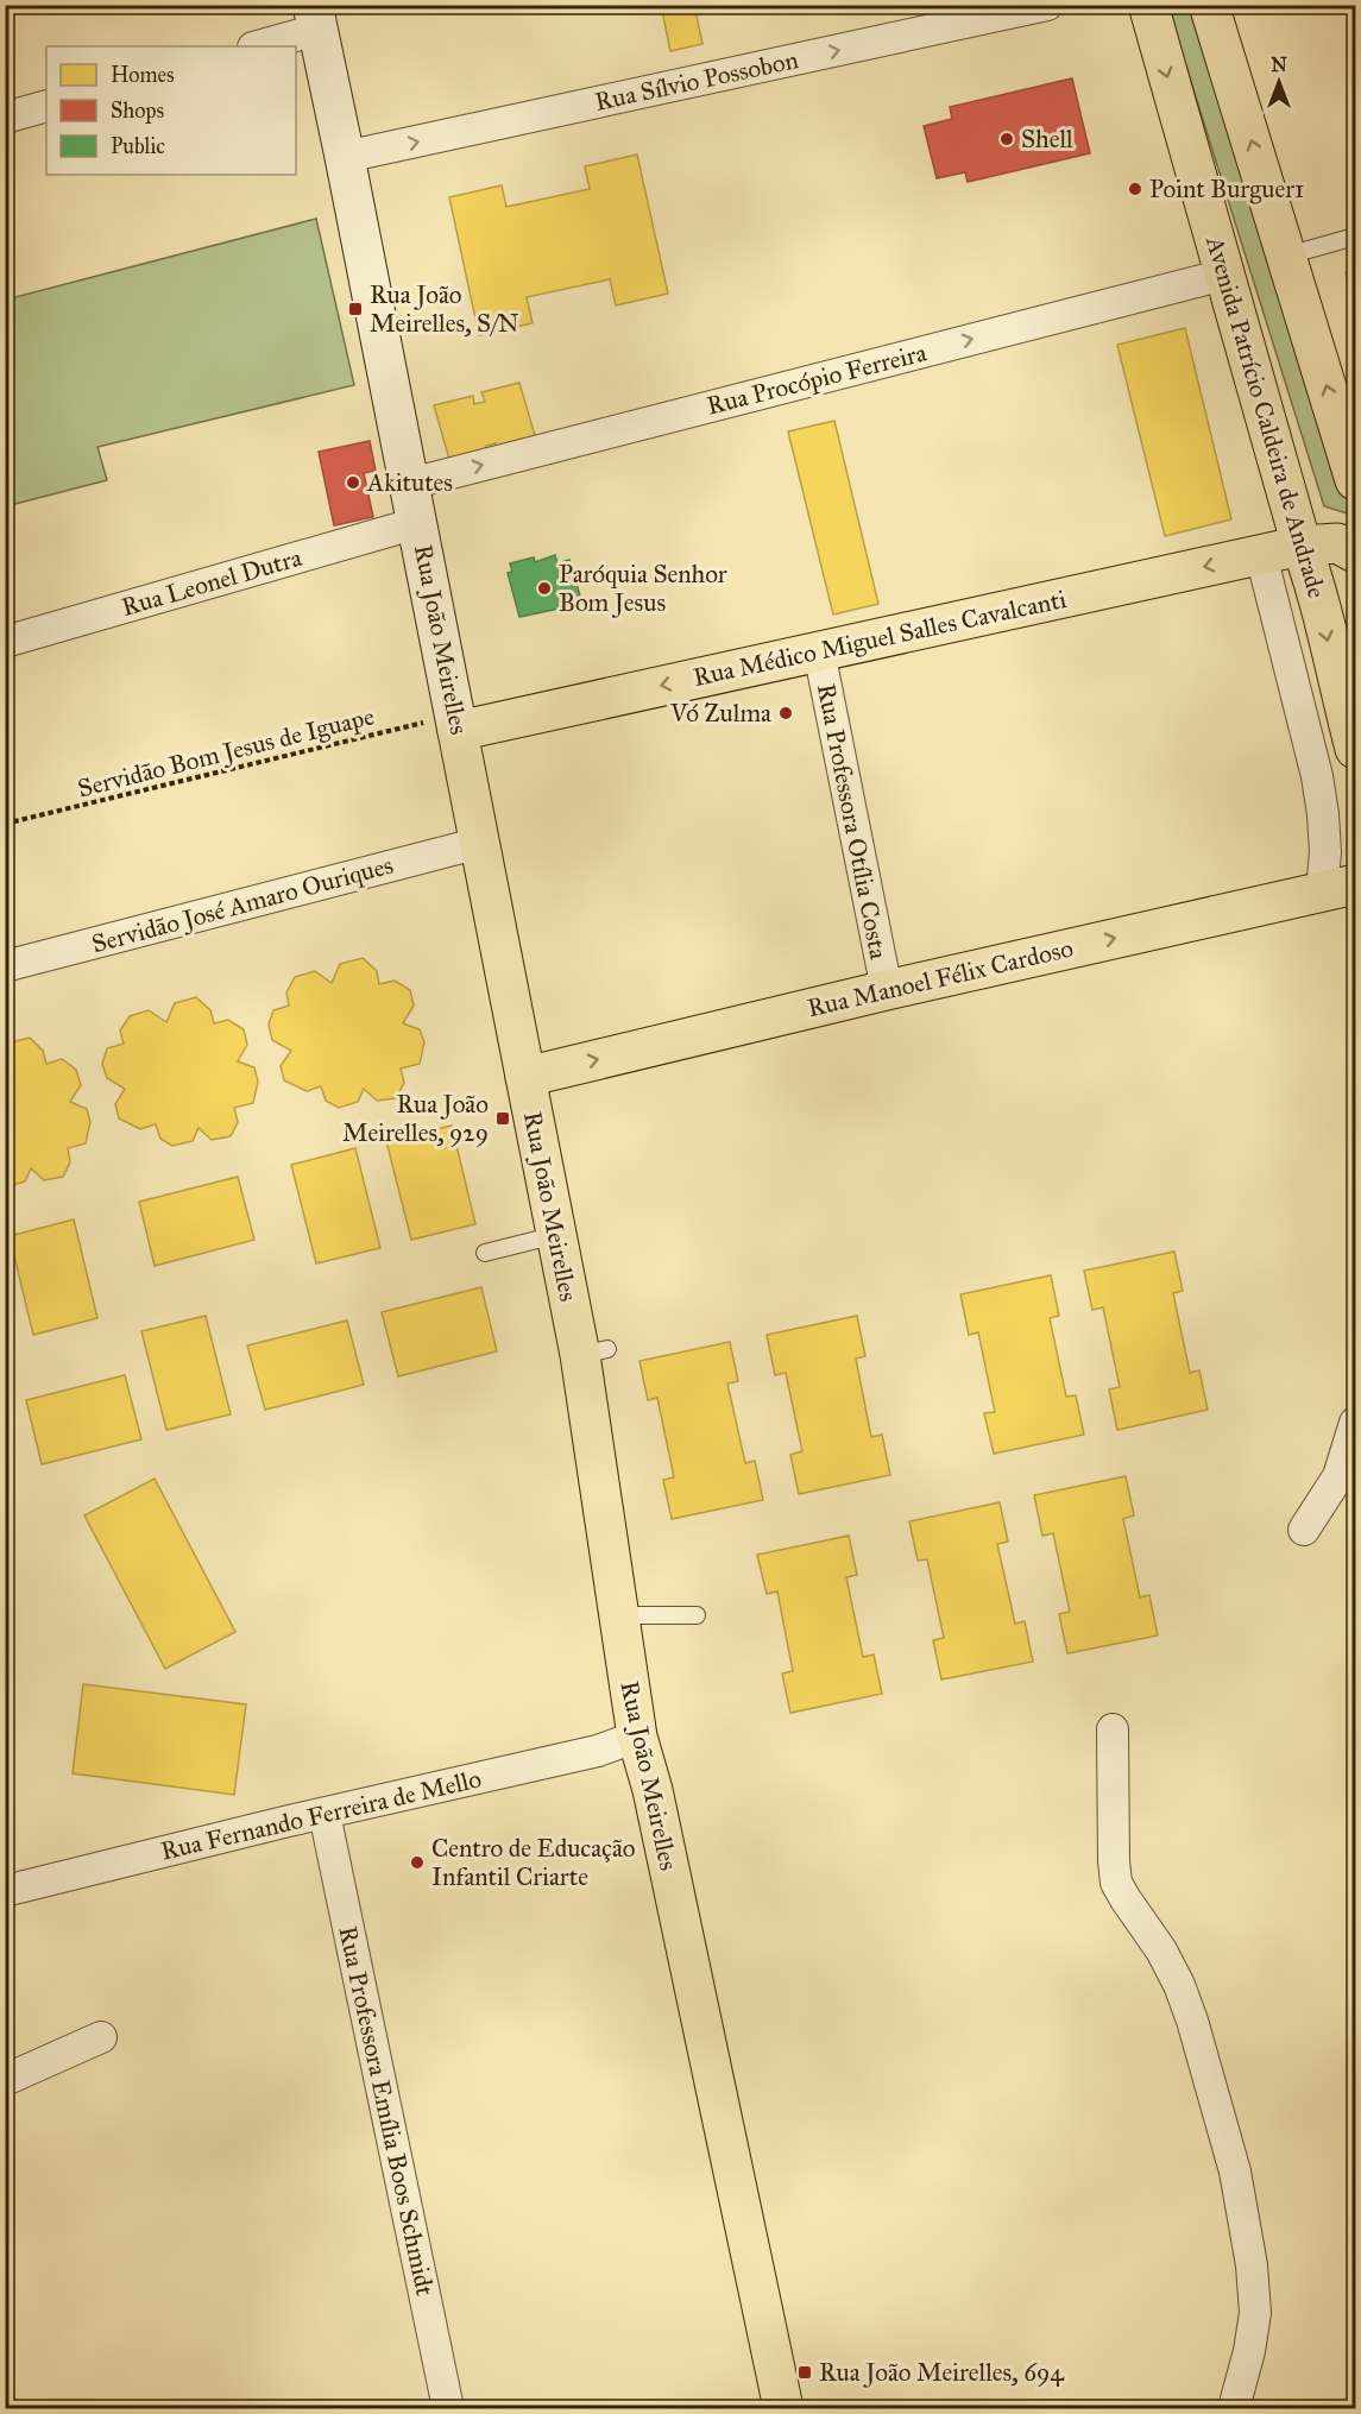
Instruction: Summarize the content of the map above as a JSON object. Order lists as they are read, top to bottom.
{
  "streets": {
    "main road": [
      "Avenida Patrício Caldeira de Andrade",
      "Rua Médico Miguel Salles Cavalcanti",
      "Rua João Meirelles",
      "Rua Manoel Félix Cardoso"
    ],
    "street": [
      "Rua Sílvio Possobon",
      "Rua Procópio Ferreira",
      "Rua Leonel Dutra",
      "Rua Professora Otília Costa",
      "Servidão José Amaro Ouriques",
      "Rua Fernando Ferreira de Mello",
      "Rua Professora Emília Boos Schmidt"
    ],
    "path": ["Servidão Bom Jesus de Iguape"]
  },
  "crossings": [
    ["Rua Sílvio Possobon", "Rua João Meirelles"],
    ["Rua Procópio Ferreira", "Avenida Patrício Caldeira de Andrade"],
    ["Rua Procópio Ferreira", "Rua João Meirelles"],
    ["Avenida Patrício Caldeira de Andrade", "Rua Médico Miguel Salles Cavalcanti"],
    ["Rua Leonel Dutra", "Rua João Meirelles"],
    ["Rua Médico Miguel Salles Cavalcanti", "Rua João Meirelles"],
    ["Rua Médico Miguel Salles Cavalcanti", "Servidão Bom Jesus de Iguape"],
    ["Rua Médico Miguel Salles Cavalcanti", "Rua Professora Otília Costa"],
    ["Rua João Meirelles", "Servidão Bom Jesus de Iguape"],
    ["Rua João Meirelles", "Servidão José Amaro Ouriques"],
    ["Rua João Meirelles", "Rua Manoel Félix Cardoso"],
    ["Rua João Meirelles", "Rua Fernando Ferreira de Mello"],
    ["Rua Professora Otília Costa", "Rua Manoel Félix Cardoso"],
    ["Rua Fernando Ferreira de Mello", "Rua Professora Emília Boos Schmidt"]
  ],
  "one_way": [
    "Rua Sílvio Possobon",
    "Rua Procópio Ferreira",
    "Rua Médico Miguel Salles Cavalcanti",
    "Rua Manoel Félix Cardoso"
  ],
  "places": {
    "other": [
      "Shell",
      "Point Burguer1",
      "Akitutes",
      "Paróquia Senhor Bom Jesus",
      "Vó Zulma",
      "Centro de Educação Infantil Criarte"
    ],
    "transit": ["Rua João Meirelles, S/N", "Rua João Meirelles, 929", "Rua João Meirelles, 694"]
  },
  "legend": ["Homes", "Shops", "Public"],
  "north": "top"
}
